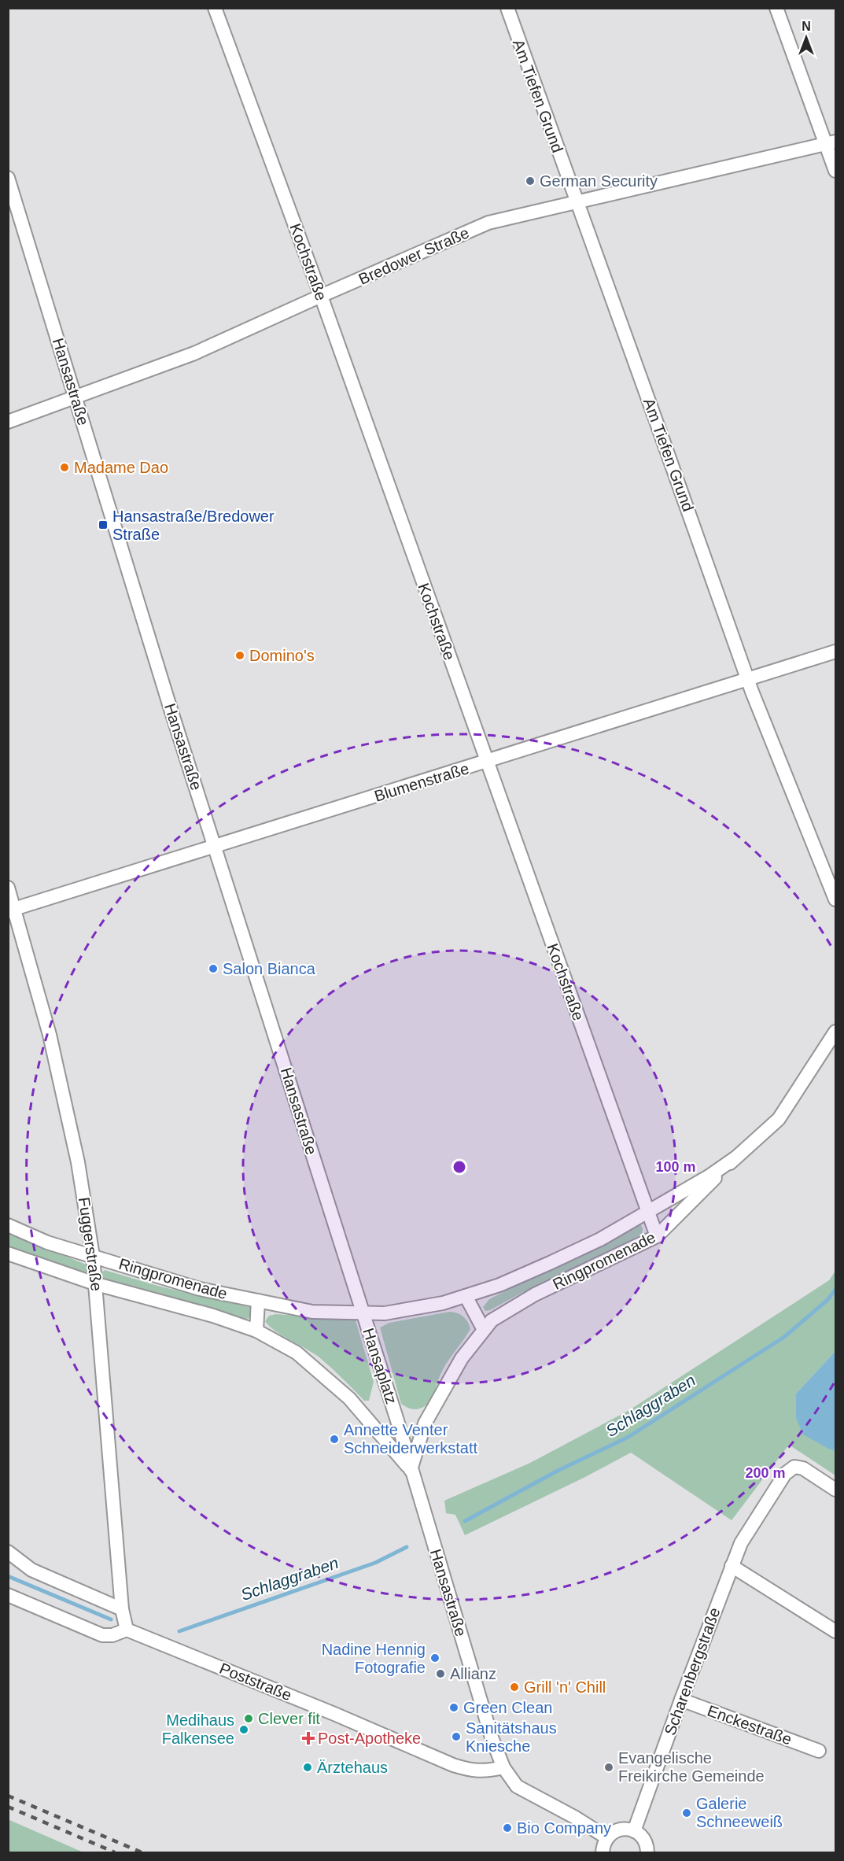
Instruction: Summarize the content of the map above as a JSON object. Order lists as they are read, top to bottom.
{
  "streets": {
    "street": [
      "Am Tiefen Grund",
      "Bredower Straße",
      "Kochstraße",
      "Hansastraße",
      "Blumenstraße",
      "Fuggerstraße",
      "Ringpromenade",
      "Hansaplatz",
      "Scharenbergstraße",
      "Poststraße",
      "Enckestraße"
    ]
  },
  "crossings": [
    ["Am Tiefen Grund", "Bredower Straße"],
    ["Am Tiefen Grund", "Blumenstraße"],
    ["Bredower Straße", "Kochstraße"],
    ["Bredower Straße", "Hansastraße"],
    ["Kochstraße", "Blumenstraße"],
    ["Kochstraße", "Ringpromenade"],
    ["Hansastraße", "Blumenstraße"],
    ["Hansastraße", "Ringpromenade"],
    ["Hansastraße", "Hansaplatz"],
    ["Hansastraße", "Poststraße"],
    ["Blumenstraße", "Fuggerstraße"],
    ["Fuggerstraße", "Ringpromenade"],
    ["Ringpromenade", "Hansaplatz"],
    ["Scharenbergstraße", "Enckestraße"]
  ],
  "water": ["Schlaggraben"],
  "places": {
    "other": [
      "German Security",
      "Madame Dao",
      "Domino's",
      "Salon Bianca",
      "Annette Venter Schneiderwerkstatt",
      "Nadine Hennig Fotografie",
      "Allianz",
      "Grill 'n' Chill",
      "Green Clean",
      "Clever fit",
      "Medihaus Falkensee",
      "Sanitätshaus Kniesche",
      "Ärztehaus",
      "Evangelische Freikirche Gemeinde",
      "Galerie Schneeweiß",
      "Bio Company"
    ],
    "transit": ["Hansastraße/Bredower Straße"],
    "health": ["Post-Apotheke"]
  },
  "north": "top",
  "rings": ["100 m", "200 m"]
}
